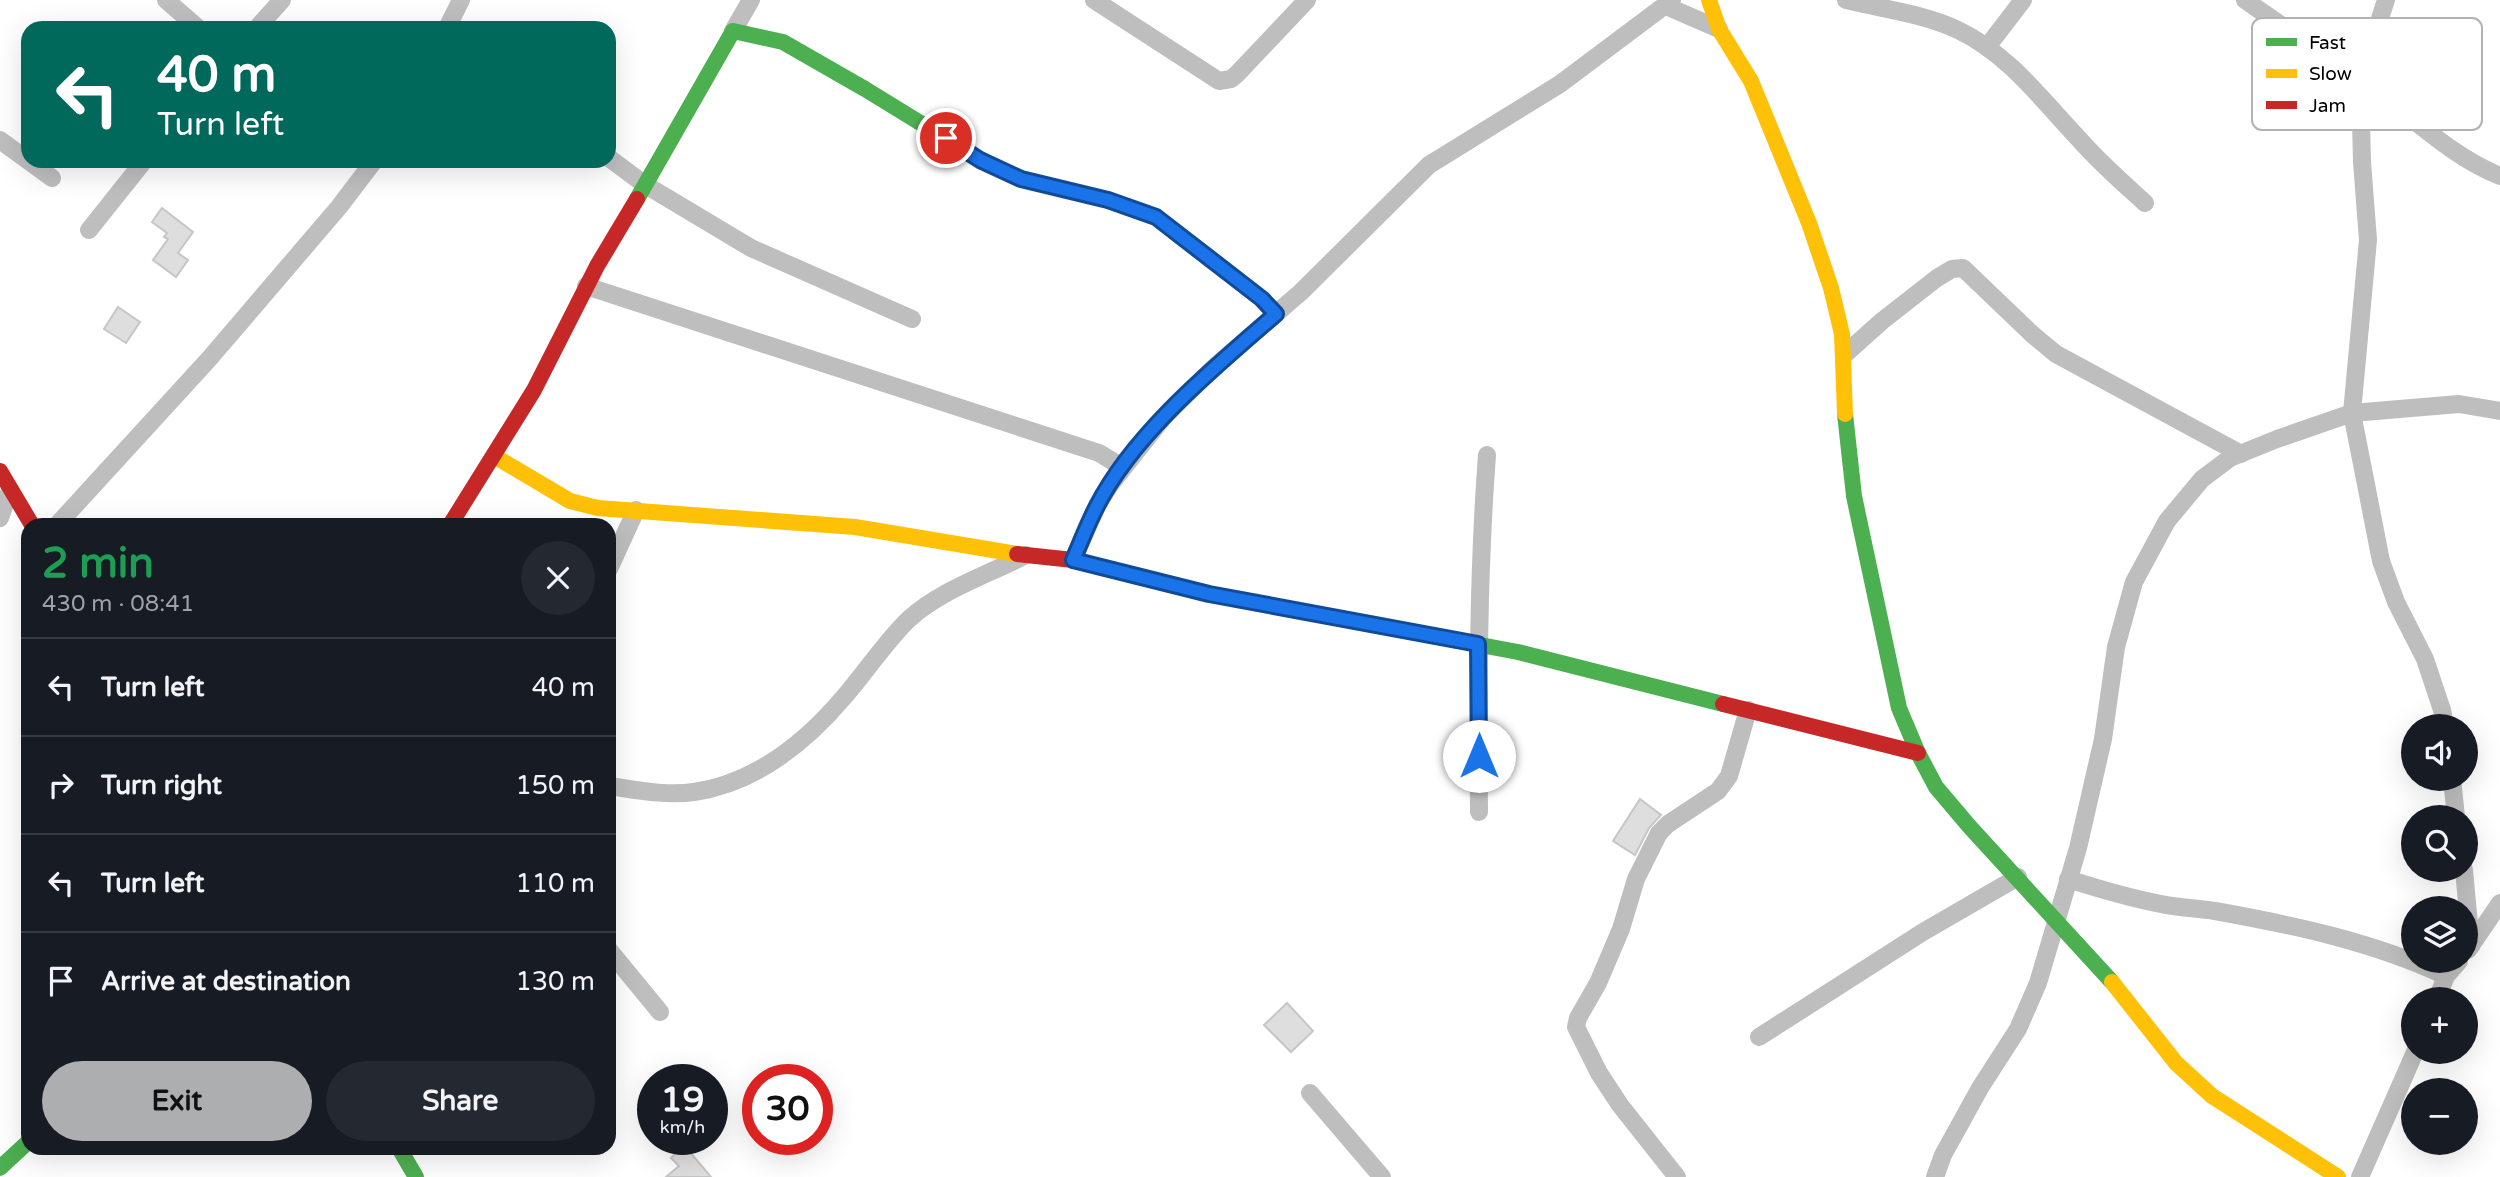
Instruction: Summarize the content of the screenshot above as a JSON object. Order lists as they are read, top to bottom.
{
  "legend": ["Fast", "Slow", "Jam"],
  "page": {
    "turn": ["40 m", "Turn left"],
    "heading": ["2 min", "430 m · 08:41"],
    "list": [
      {
        "name": "Turn left",
        "value": "40 m"
      },
      {
        "name": "Turn right",
        "value": "150 m"
      },
      {
        "name": "Turn left",
        "value": "110 m"
      },
      {
        "name": "Arrive at destination",
        "value": "130 m"
      }
    ],
    "map_buttons": ["+", "−"],
    "buttons": ["Exit", "Share"],
    "speed": "19 km/h",
    "limit": "30"
  }
}
